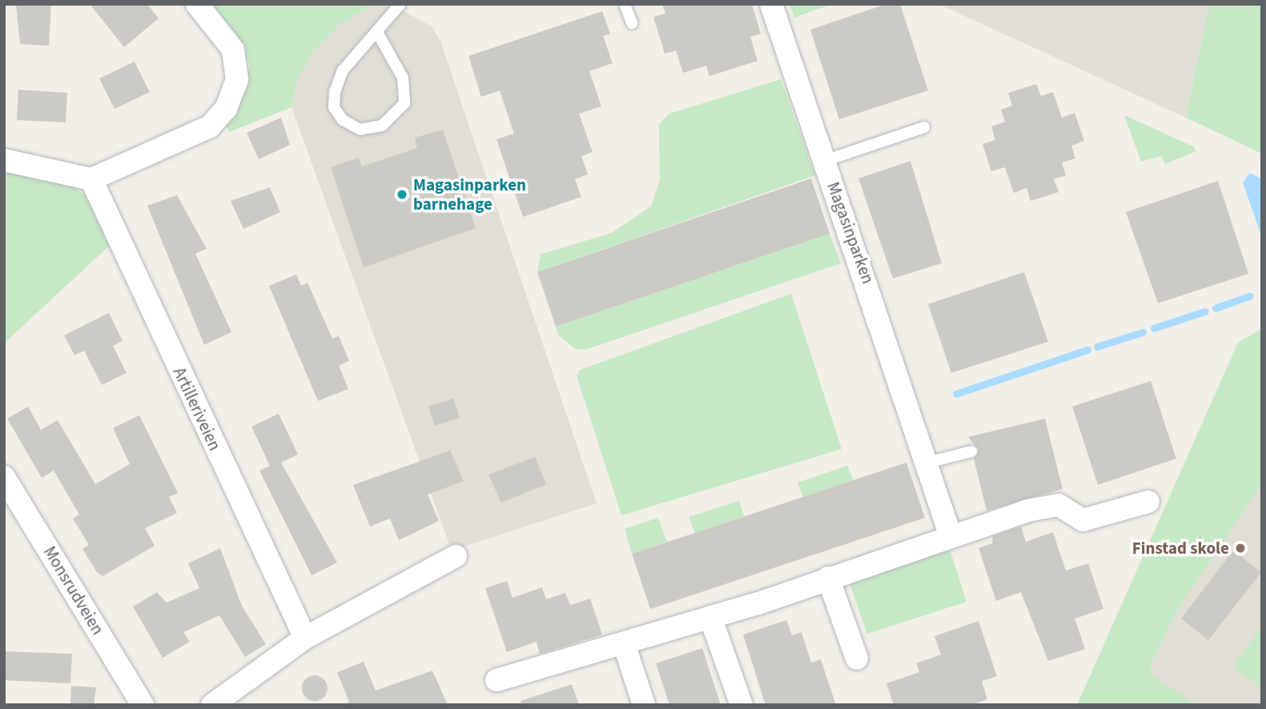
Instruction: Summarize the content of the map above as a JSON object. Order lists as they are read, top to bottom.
{
  "streets": {
    "street": ["Magasinparken", "Artilleriveien", "Monsrudveien"]
  },
  "places": ["Magasinparken barnehage", "Finstad skole"]
}
